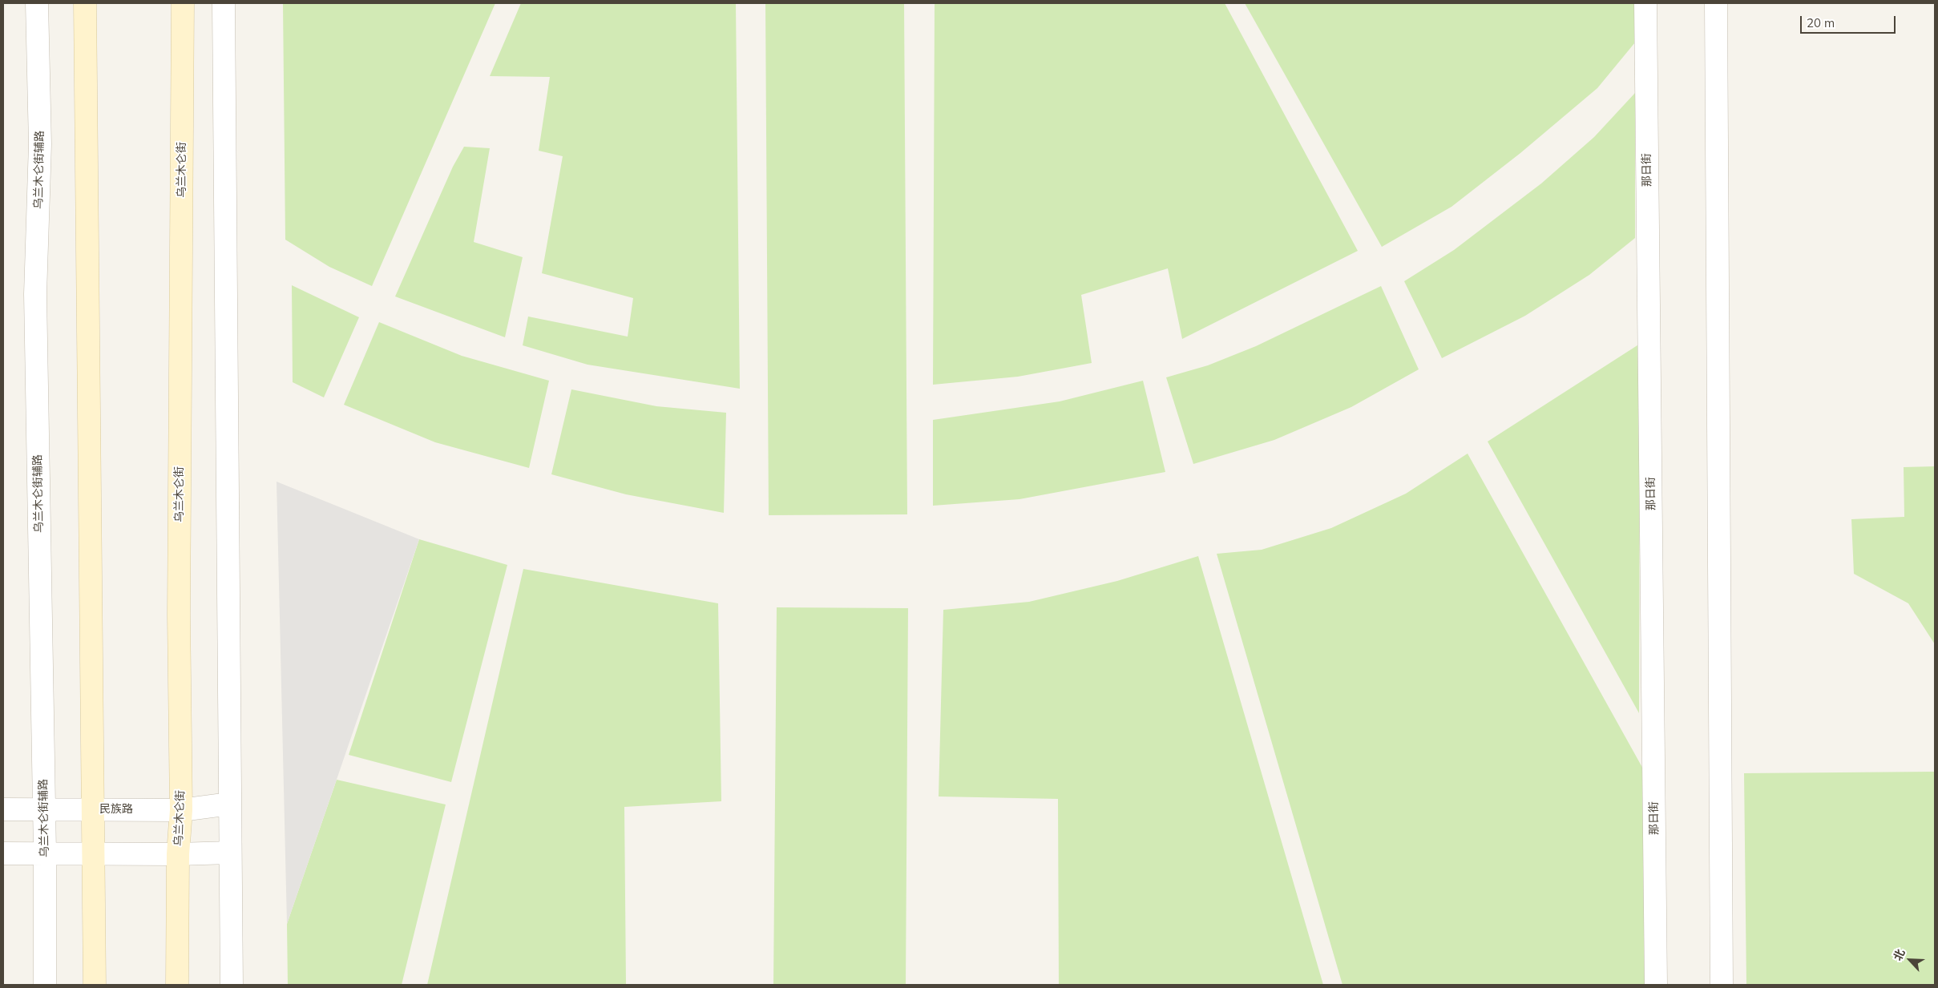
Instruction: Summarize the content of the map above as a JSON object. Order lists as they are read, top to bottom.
{
  "streets": {
    "main road": ["乌兰木仑街"],
    "street": ["乌兰木仑街辅路", "那日街", "民族路"]
  },
  "crossings": [
    ["乌兰木仑街辅路", "民族路"],
    ["乌兰木仑街", "民族路"]
  ],
  "scale_bar": "20 m",
  "north": "top left"
}
